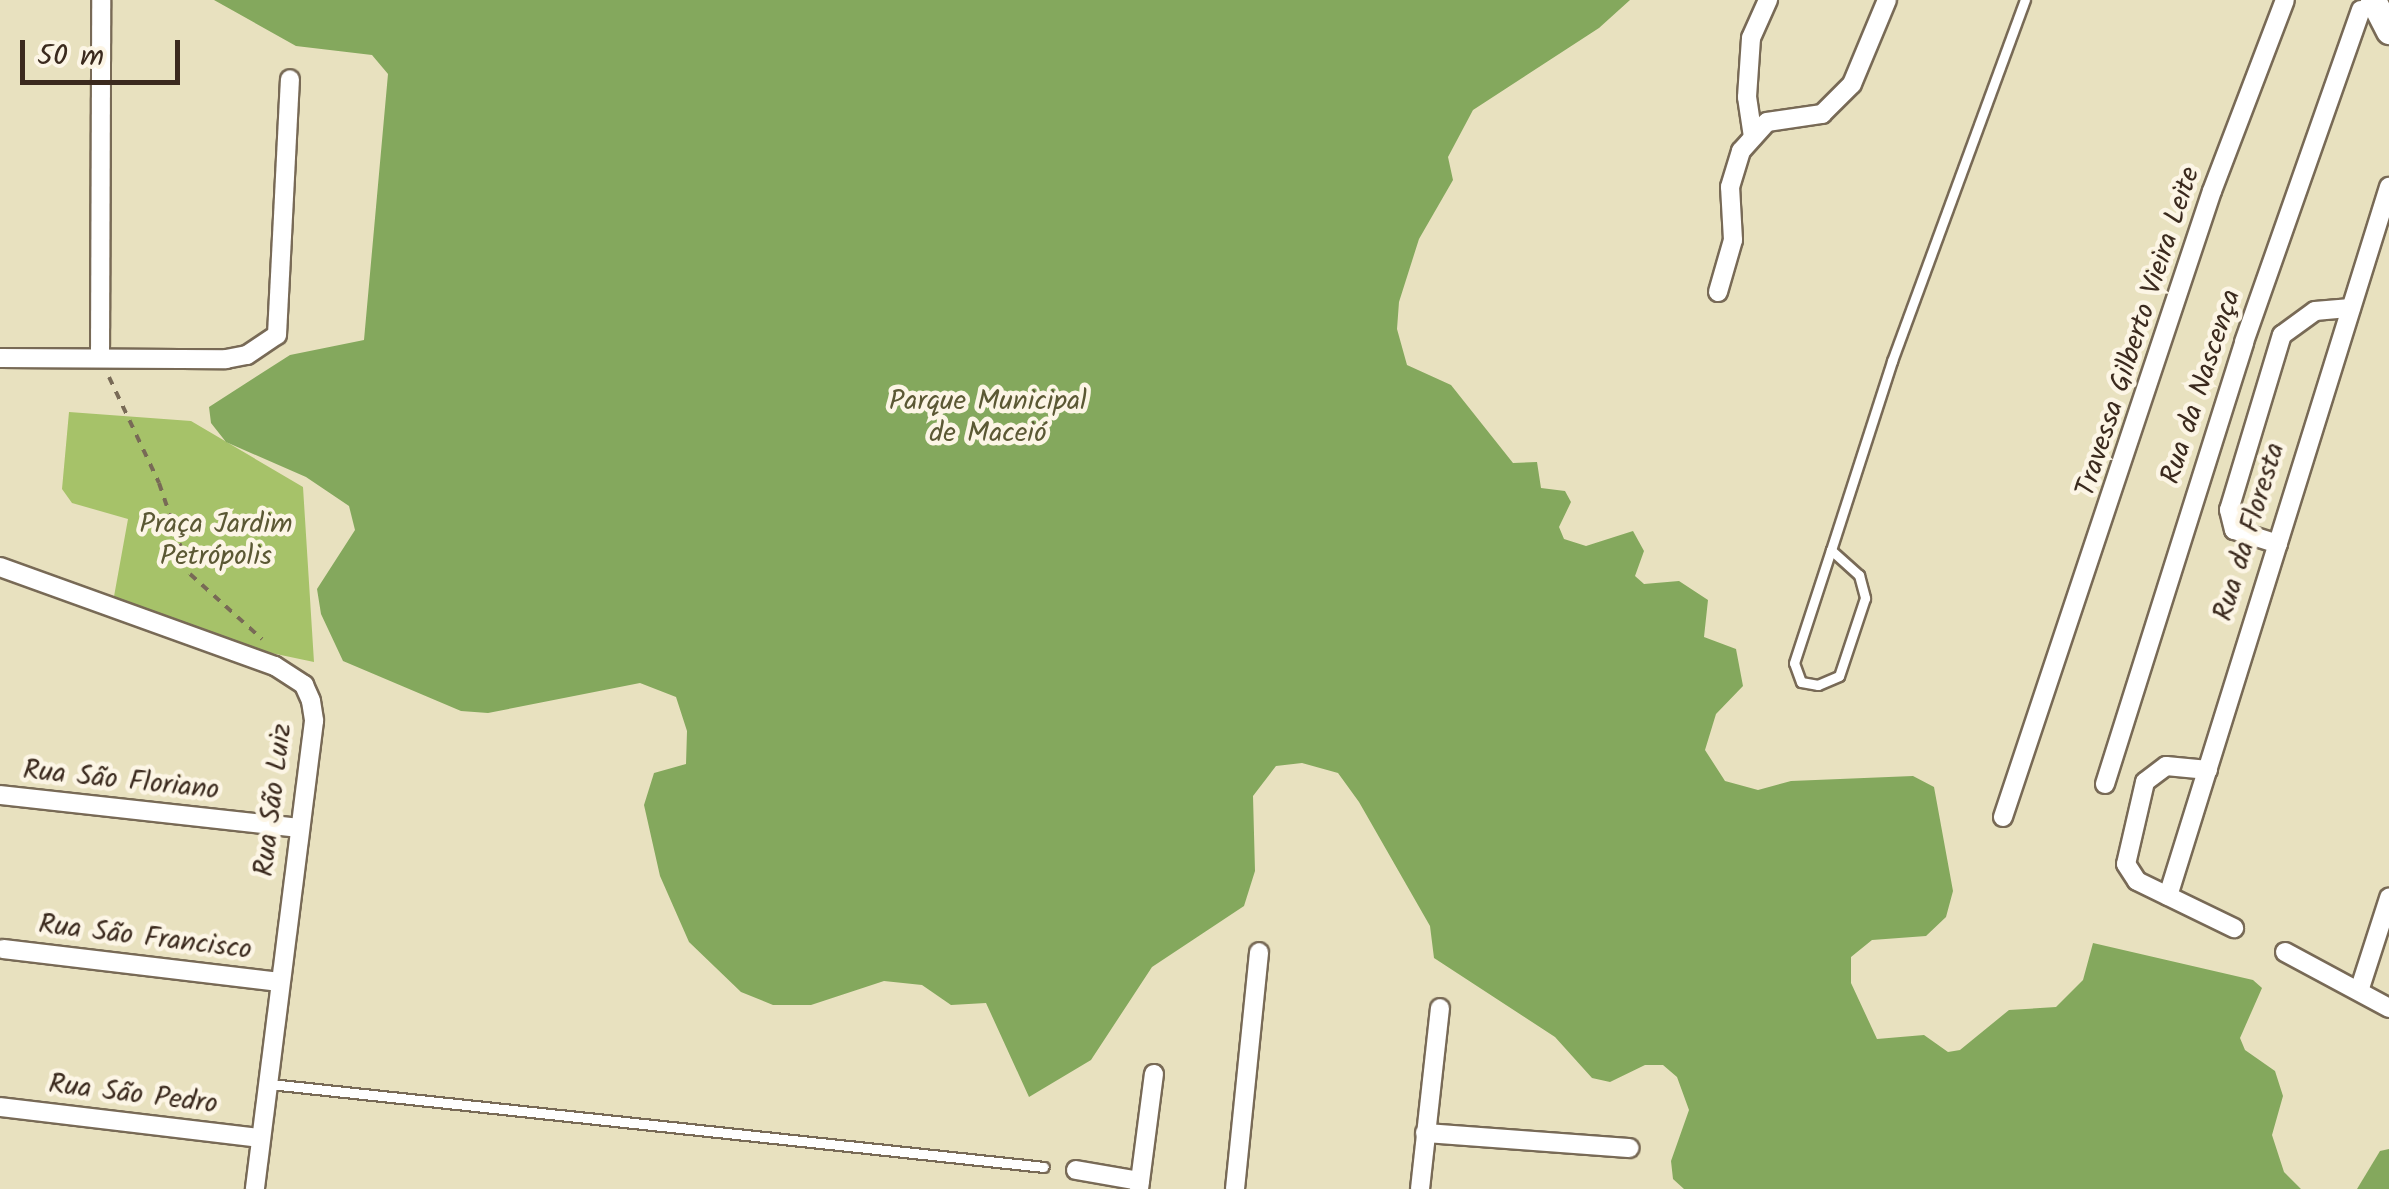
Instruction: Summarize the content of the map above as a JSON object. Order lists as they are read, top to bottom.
{
  "streets": {
    "street": [
      "Travessa Gilberto Vieira Leite",
      "Rua da Nascença",
      "Rua da Floresta",
      "Rua São Floriano",
      "Rua São Luiz",
      "Rua São Francisco",
      "Rua São Pedro"
    ]
  },
  "crossings": [
    ["Rua São Floriano", "Rua São Luiz"],
    ["Rua São Luiz", "Rua São Francisco"],
    ["Rua São Luiz", "Rua São Pedro"]
  ],
  "parks": ["Parque Municipal de Maceió", "Praça Jardim Petrópolis"],
  "scale_bar": "50 m"
}
